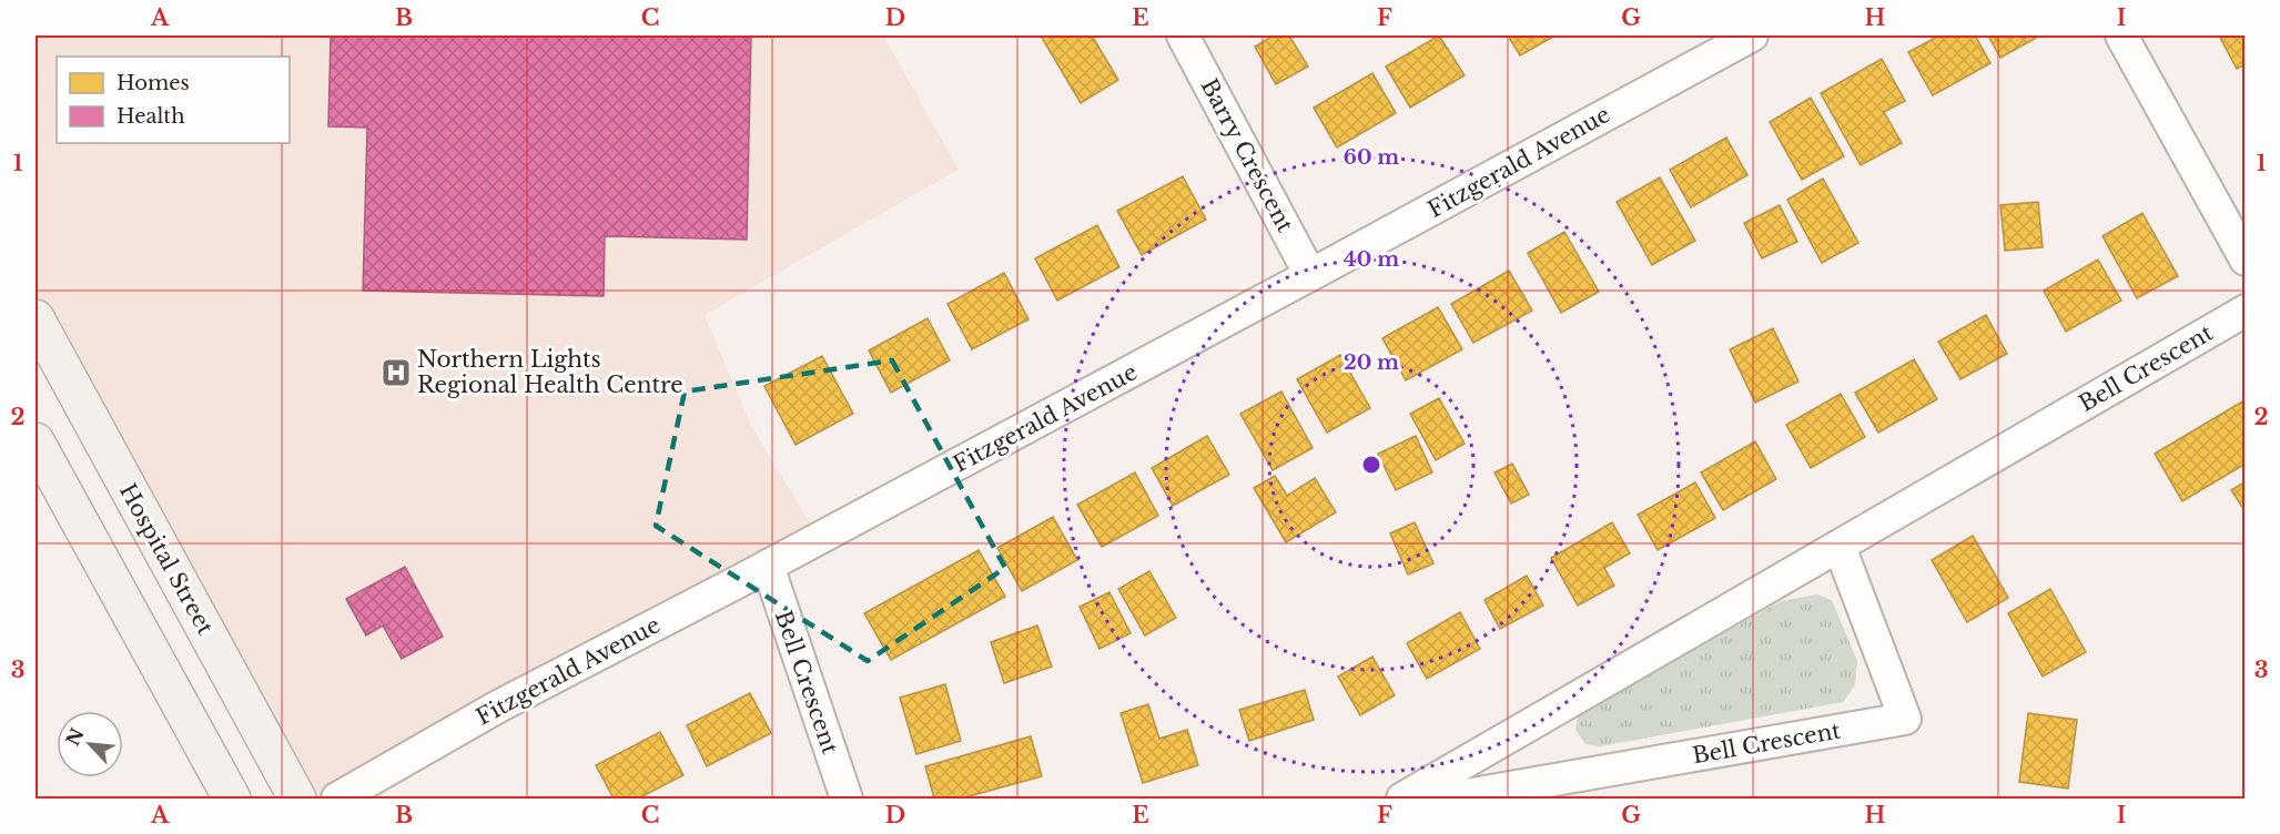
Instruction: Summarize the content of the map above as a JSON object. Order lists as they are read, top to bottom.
{
  "streets": {
    "main road": ["Hospital Street"],
    "street": ["Barry Crescent", "Fitzgerald Avenue", "Bell Crescent"]
  },
  "crossings": [
    ["Barry Crescent", "Fitzgerald Avenue"],
    ["Fitzgerald Avenue", "Bell Crescent"]
  ],
  "places": {
    "hospital": ["Northern Lights Regional Health Centre"]
  },
  "legend": ["Homes", "Health"],
  "north": "top left",
  "grid": {
    "columns": [
      "A",
      "B",
      "C",
      "D",
      "E",
      "F",
      "G",
      "H",
      "I"
    ],
    "rows": ["1", "2", "3"]
  },
  "rings": ["60 m", "40 m", "20 m"]
}
